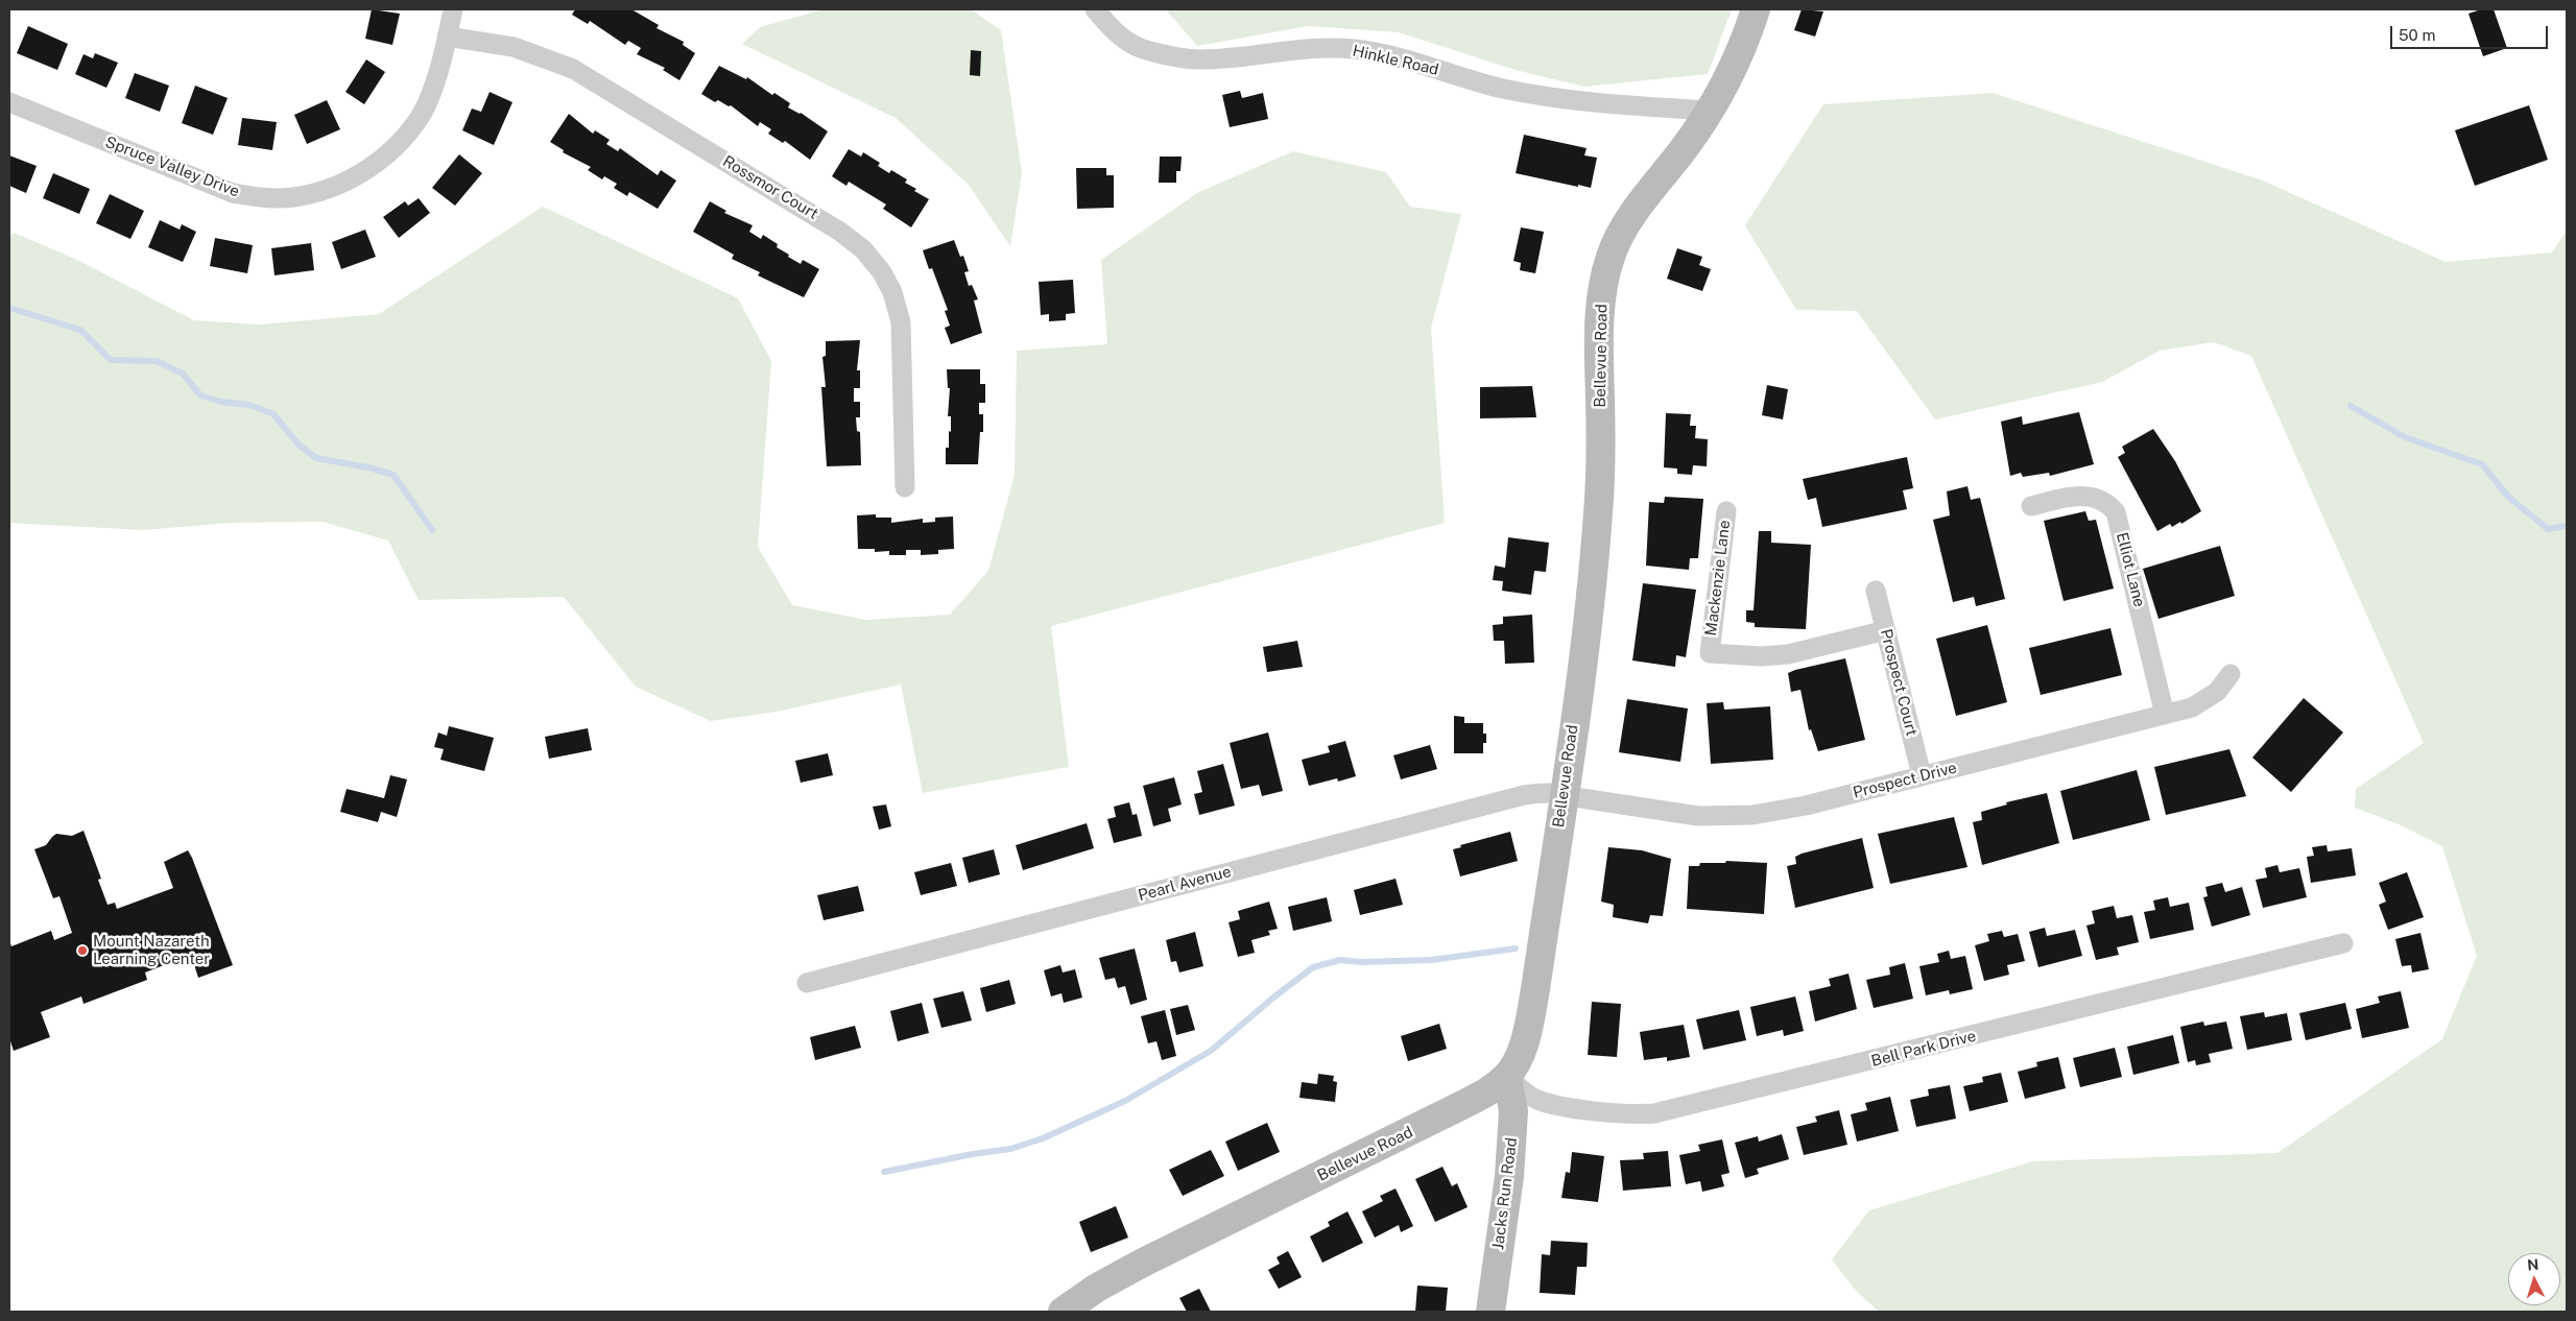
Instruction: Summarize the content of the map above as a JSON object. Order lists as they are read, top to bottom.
{
  "streets": {
    "street": [
      "Hinkle Road",
      "Spruce Valley Drive",
      "Rossmor Court",
      "Bellevue Road",
      "Elliot Lane",
      "Mackenzie Lane",
      "Prospect Court",
      "Prospect Drive",
      "Pearl Avenue",
      "Bell Park Drive",
      "Jacks Run Road"
    ]
  },
  "crossings": [
    ["Hinkle Road", "Bellevue Road"],
    ["Spruce Valley Drive", "Rossmor Court"],
    ["Bellevue Road", "Prospect Drive"],
    ["Bellevue Road", "Pearl Avenue"],
    ["Bellevue Road", "Bell Park Drive"],
    ["Bellevue Road", "Jacks Run Road"],
    ["Elliot Lane", "Prospect Drive"],
    ["Mackenzie Lane", "Prospect Court"],
    ["Prospect Court", "Prospect Drive"],
    ["Prospect Drive", "Pearl Avenue"],
    ["Bell Park Drive", "Jacks Run Road"]
  ],
  "places": ["Mount Nazareth Learning Center"],
  "scale_bar": "50 m",
  "north": "top"
}
